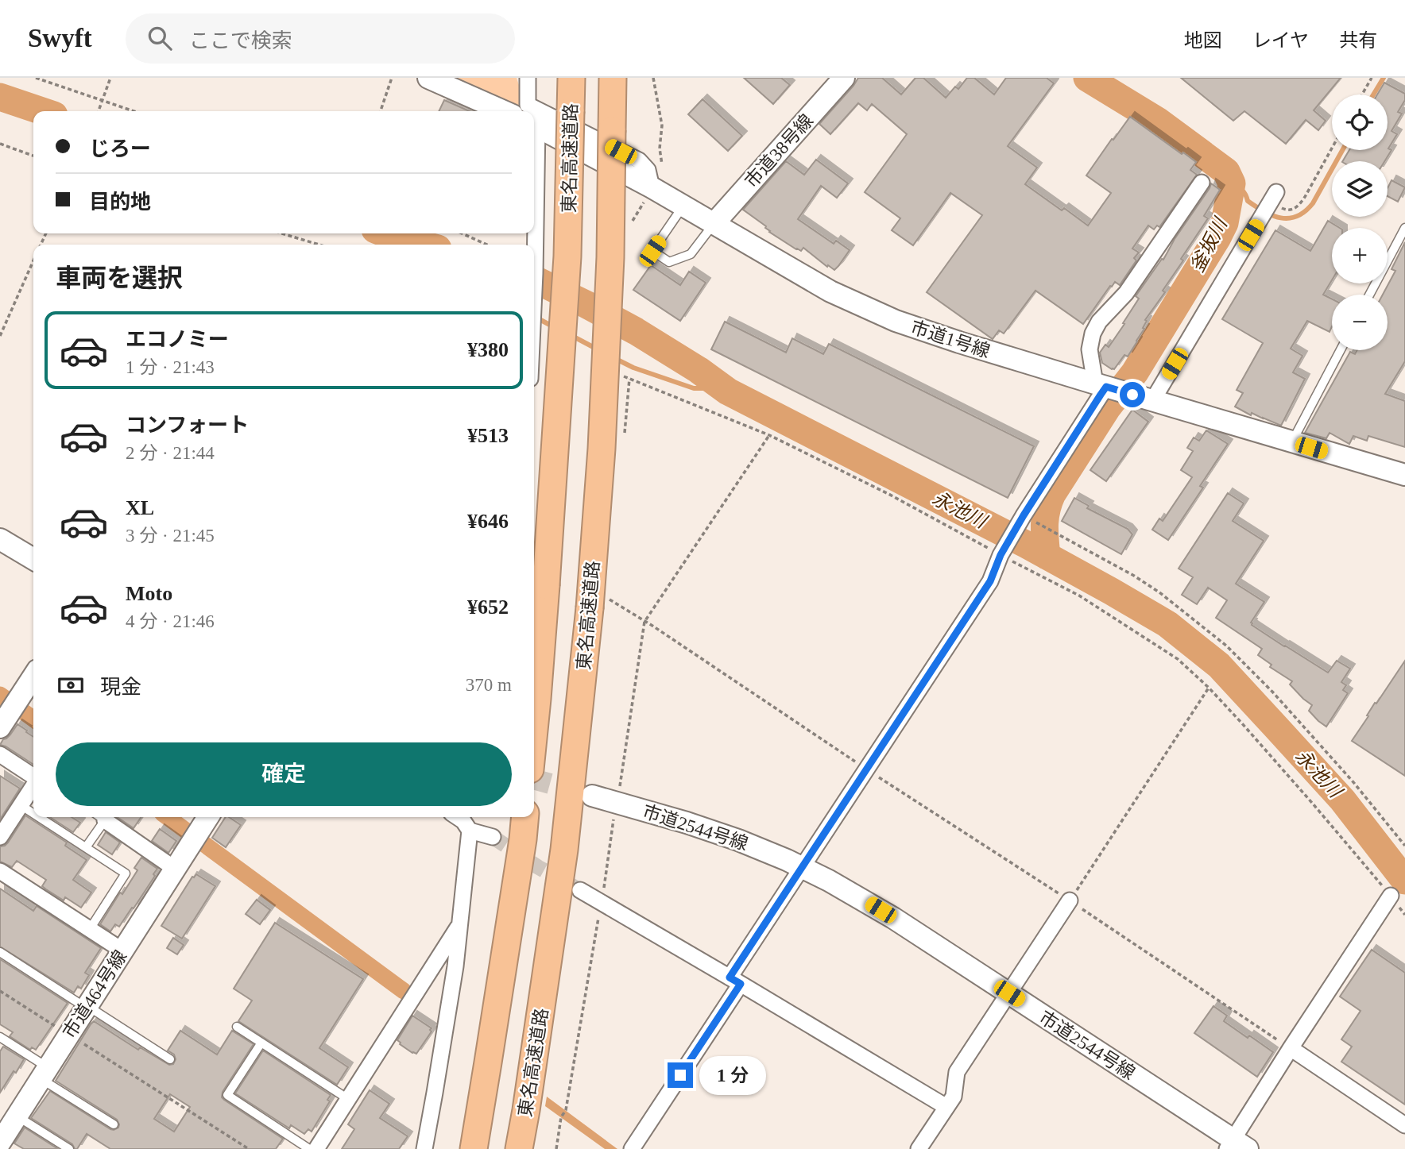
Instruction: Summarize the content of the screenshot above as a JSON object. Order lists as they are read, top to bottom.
{
  "streets": {
    "highway": ["東名高速道路"],
    "street": [
      "市道38号線",
      "市道1号線",
      "市道2544号線",
      "市道464号線"
    ]
  },
  "crossings": [
    ["市道38号線", "市道1号線"]
  ],
  "water": ["釜坂川", "永池川"],
  "page": {
    "header": "Swyft",
    "search": "ここで検索",
    "nav": ["地図", "レイヤ", "共有"],
    "map_buttons": ["+", "−"],
    "banner": ["じろー", "目的地"],
    "heading": "車両を選択",
    "list": [
      {
        "name": "エコノミー",
        "note": "1 分 · 21:43",
        "value": "¥380"
      },
      {
        "name": "コンフォート",
        "note": "2 分 · 21:44",
        "value": "¥513"
      },
      {
        "name": "XL",
        "note": "3 分 · 21:45",
        "value": "¥646"
      },
      {
        "name": "Moto",
        "note": "4 分 · 21:46",
        "value": "¥652"
      }
    ],
    "pay": ["現金", "370 m"],
    "buttons": "確定",
    "bubble": "1 分"
  }
}
